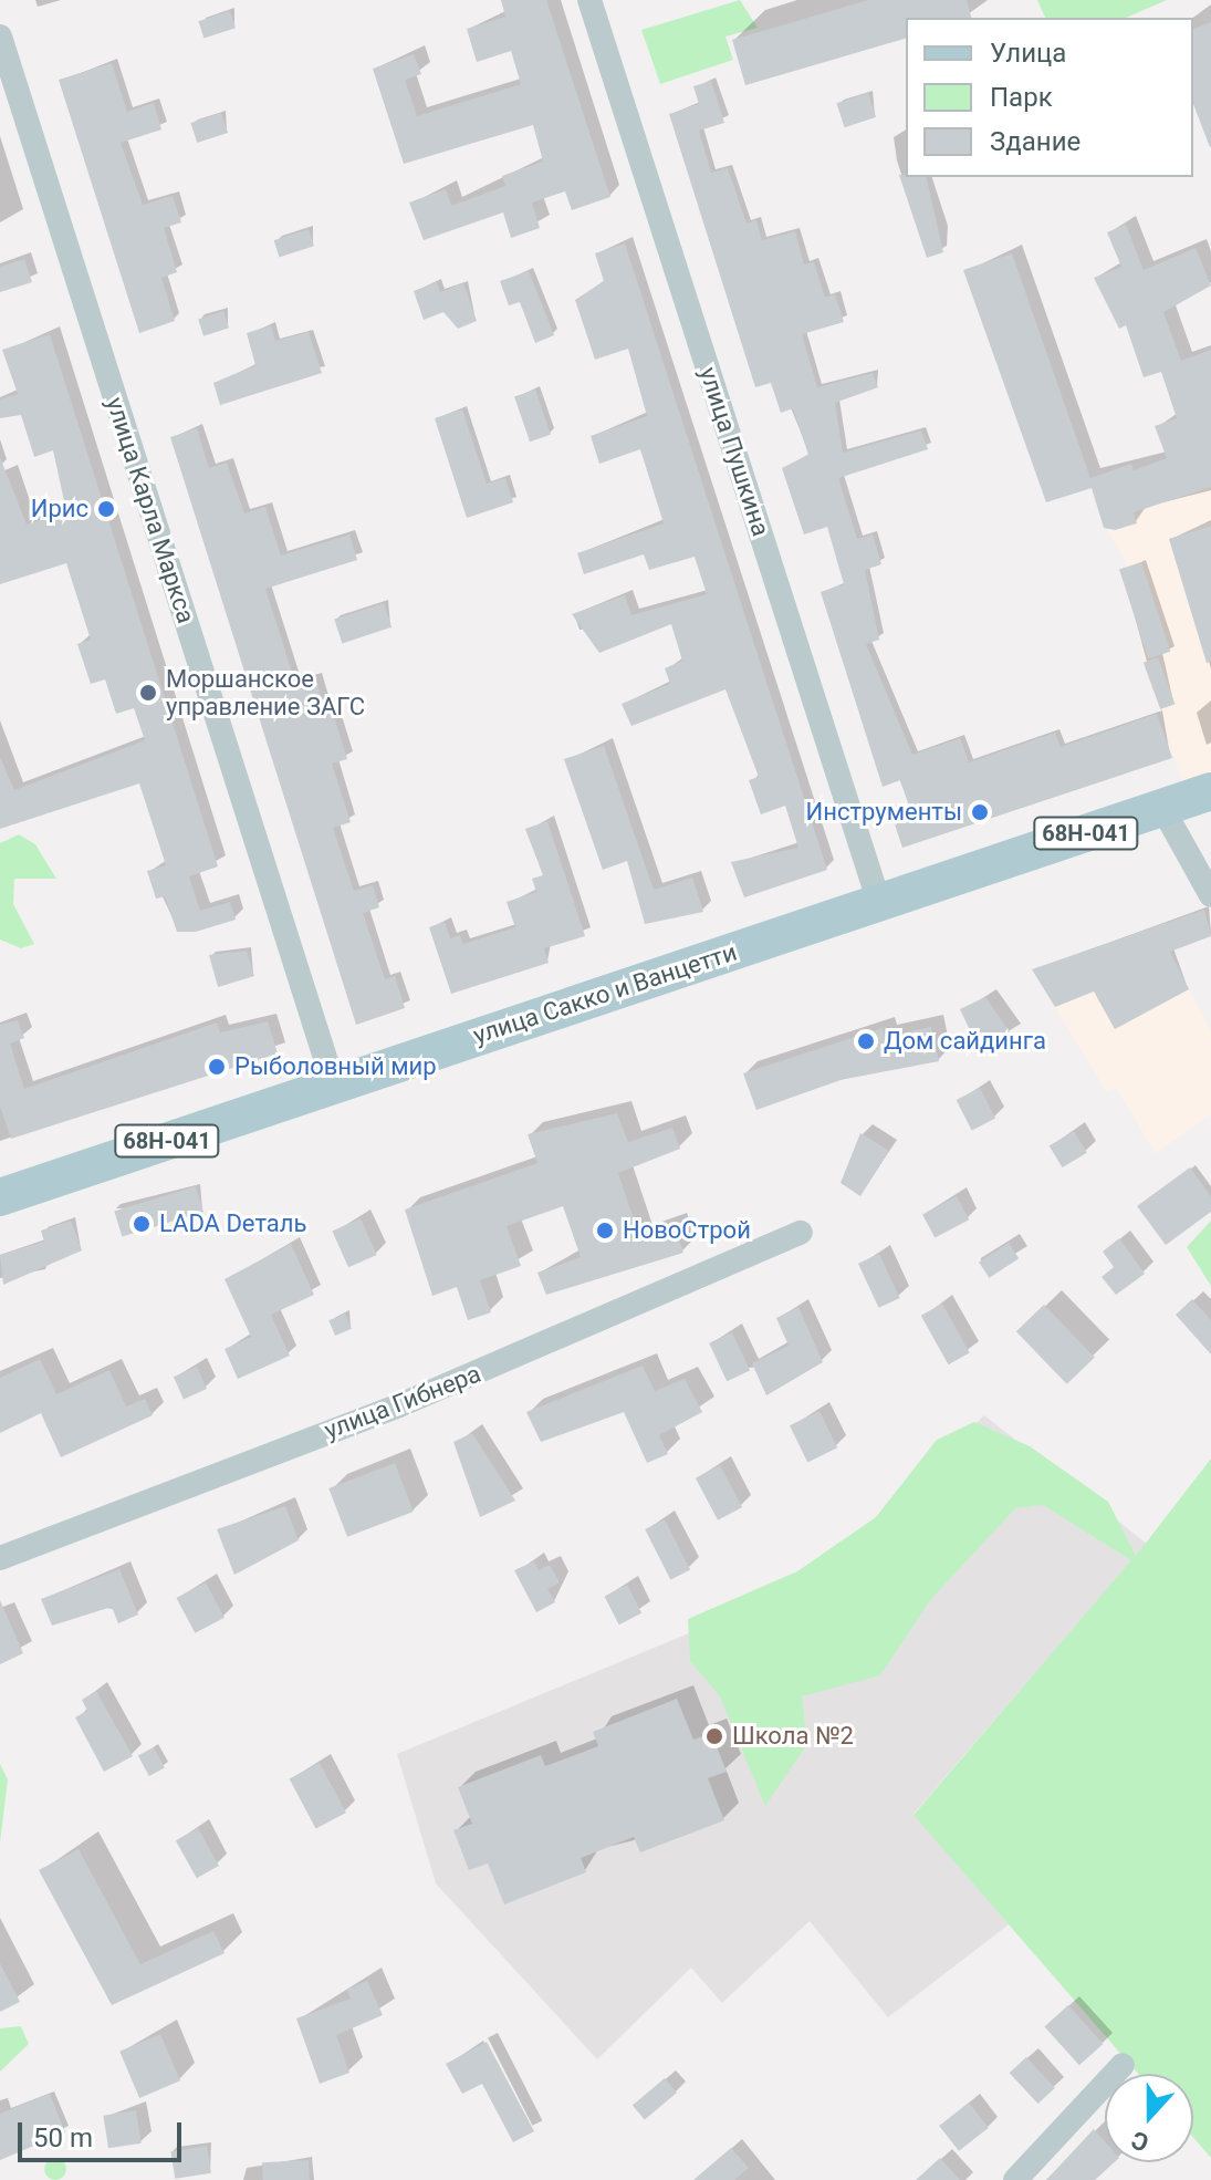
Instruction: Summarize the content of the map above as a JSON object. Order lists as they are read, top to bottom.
{
  "streets": {
    "main road": ["68Н-041", "улица Сакко и Ванцетти"],
    "street": ["улица Пушкина", "улица Карла Маркса", "улица Гибнера"]
  },
  "crossings": [
    ["улица Пушкина", "улица Сакко и Ванцетти"],
    ["улица Карла Маркса", "улица Сакко и Ванцетти"]
  ],
  "places": [
    "Ирис",
    "Моршанское управление ЗАГС",
    "Инструменты",
    "Дом сайдинга",
    "Рыболовный мир",
    "LADA Dеталь",
    "НовоСтрой",
    "Школа №2"
  ],
  "legend": ["Улица", "Парк", "Здание"],
  "scale_bar": "50 m",
  "north": "bottom"
}
